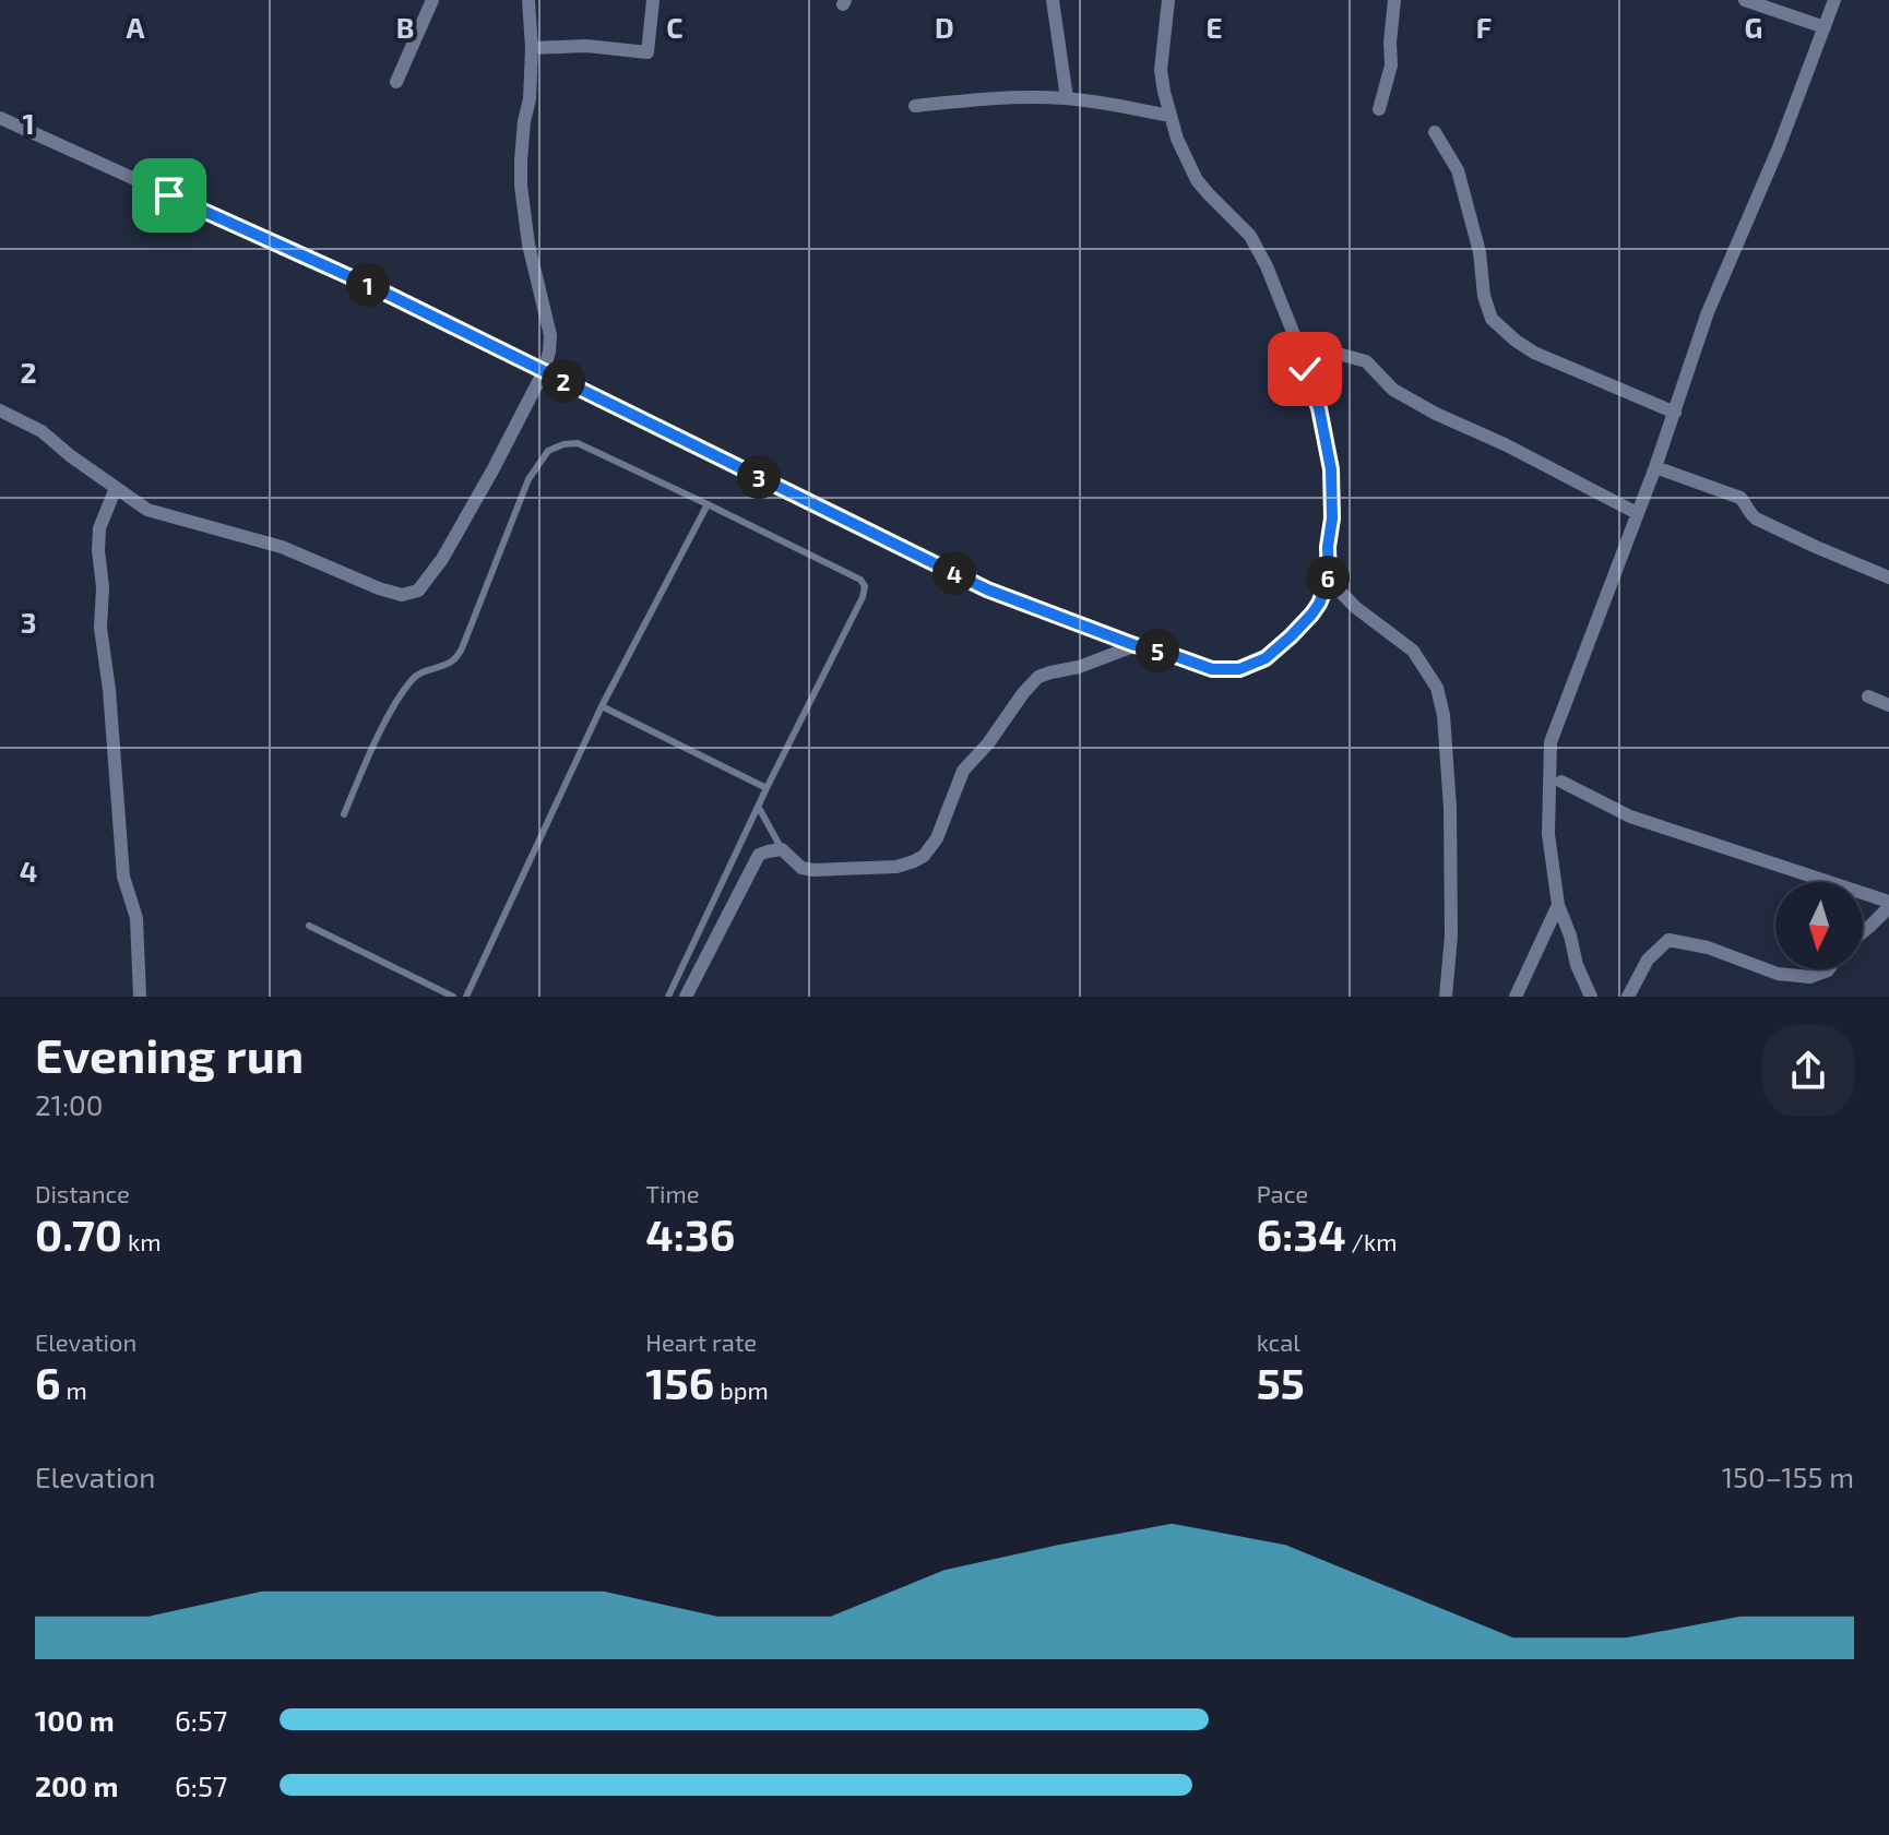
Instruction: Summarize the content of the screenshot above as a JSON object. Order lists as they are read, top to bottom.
{
  "north": "bottom",
  "page": {
    "pins": [
      "1",
      "2",
      "3",
      "4",
      "6",
      "5"
    ],
    "heading": ["Evening run", "21:00"],
    "stats": [
      ["Distance", "0.70 km"],
      ["Time", "4:36"],
      ["Pace", "6:34 /km"],
      ["Elevation", "6 m"],
      ["Heart rate", "156 bpm"],
      ["kcal", "55"]
    ],
    "chart": ["Elevation", "150–155 m"],
    "list": [
      {
        "name": "100 m",
        "note": "6:57"
      },
      {
        "name": "200 m",
        "note": "6:57"
      }
    ]
  },
  "grid": {
    "columns": [
      "A",
      "B",
      "C",
      "D",
      "E",
      "F",
      "G"
    ],
    "rows": [
      "1",
      "2",
      "3",
      "4"
    ]
  }
}
